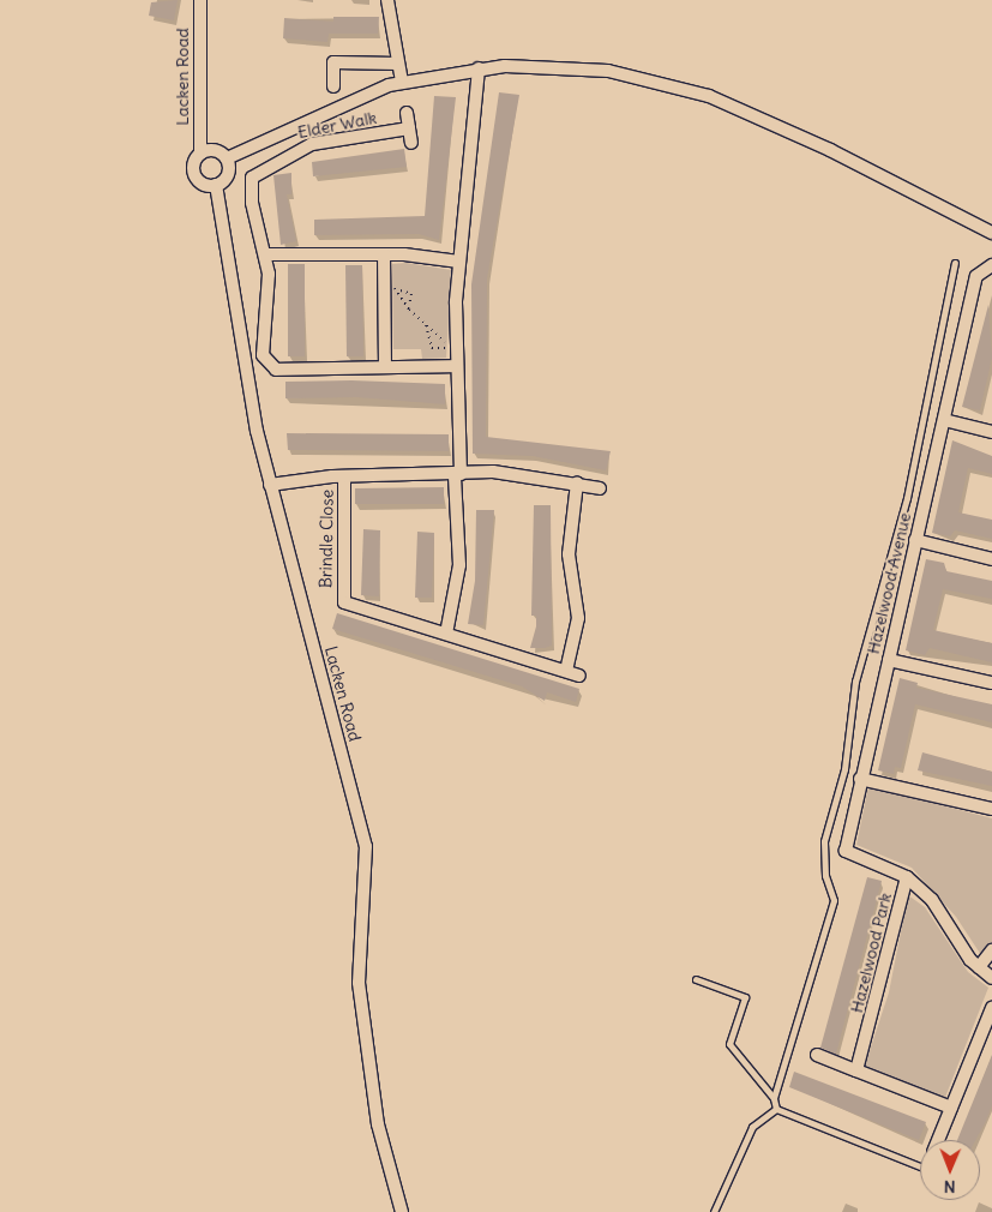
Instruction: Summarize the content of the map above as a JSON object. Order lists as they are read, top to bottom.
{
  "streets": {
    "street": [
      "Lacken Road",
      "Elder Walk",
      "Brindle Close",
      "Hazelwood Avenue",
      "Hazelwood Park"
    ]
  },
  "crossings": [
    ["Lacken Road", "Brindle Close"],
    ["Hazelwood Avenue", "Hazelwood Park"]
  ],
  "north": "bottom"
}
